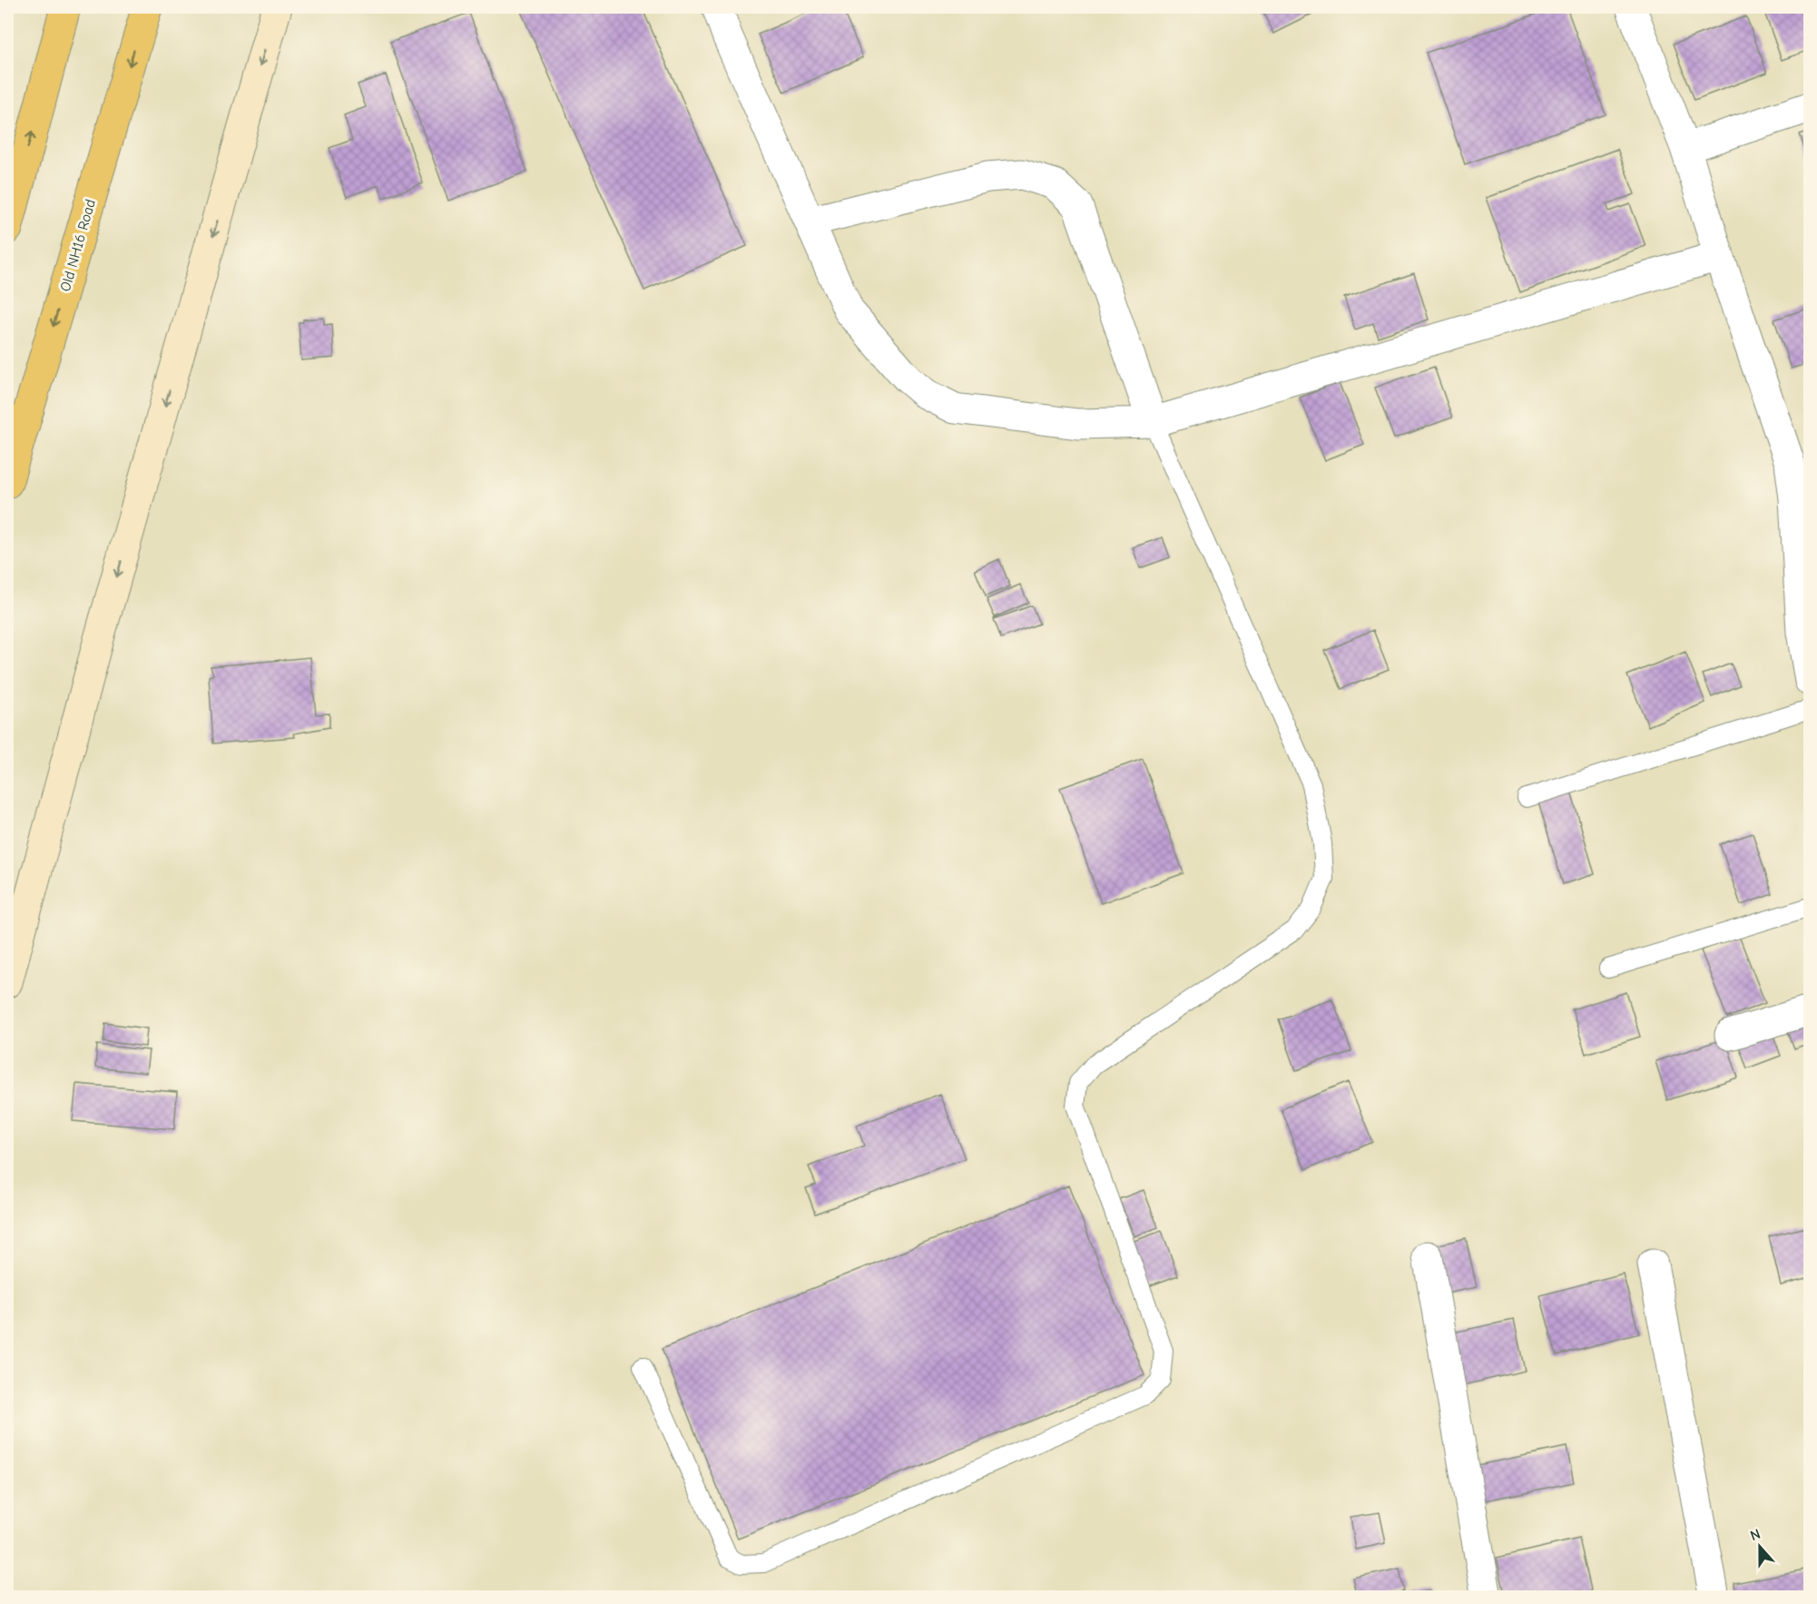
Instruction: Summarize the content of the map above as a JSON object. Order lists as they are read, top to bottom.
{
  "streets": {
    "main road": ["Old NH16 Road"]
  },
  "north": "top"
}
